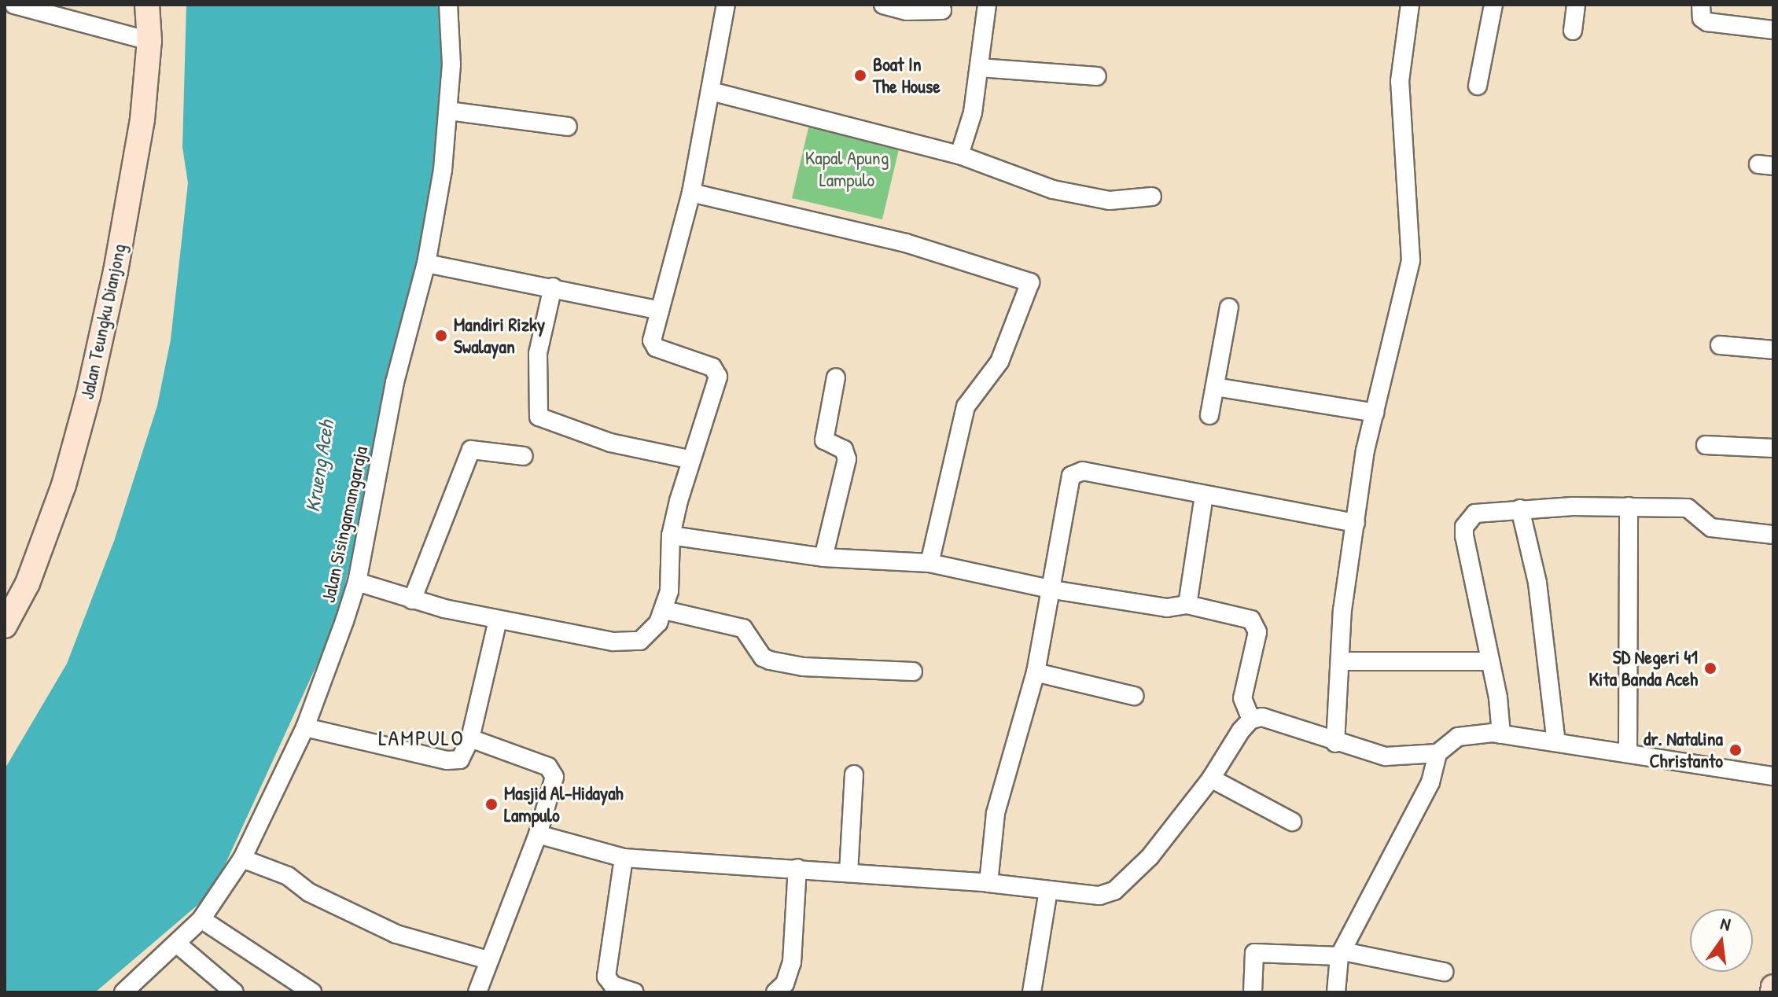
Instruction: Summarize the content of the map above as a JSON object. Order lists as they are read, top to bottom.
{
  "streets": {
    "street": ["Jalan Teungku Dianjong", "Jalan Sisingamangaraja"]
  },
  "districts": ["LAMPULO"],
  "water": ["Krueng Aceh"],
  "parks": ["Kapal Apung Lampulo"],
  "places": [
    "Boat In The House",
    "Mandiri Rizky Swalayan",
    "SD Negeri 41 Kita Banda Aceh",
    "dr. Natalina Christanto",
    "Masjid Al-Hidayah Lampulo"
  ],
  "north": "top"
}
